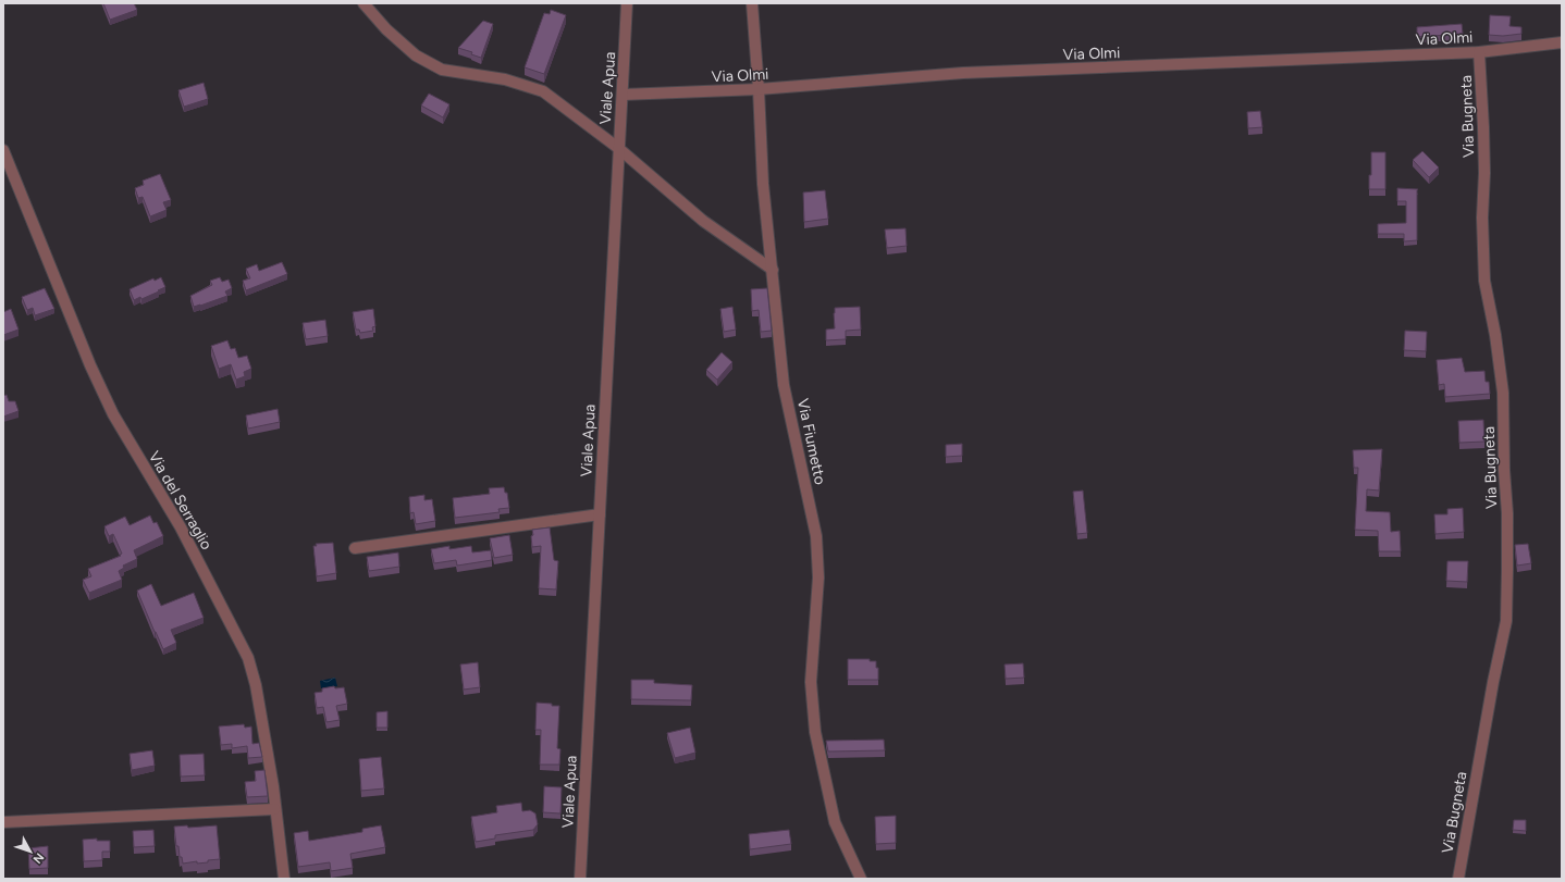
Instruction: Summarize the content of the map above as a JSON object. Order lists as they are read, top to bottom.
{
  "streets": {
    "street": [
      "Via Olmi",
      "Viale Apua",
      "Via Bugneta",
      "Via Fiumetto",
      "Via del Serraglio"
    ]
  },
  "crossings": [
    ["Via Olmi", "Viale Apua"],
    ["Via Olmi", "Via Bugneta"],
    ["Via Olmi", "Via Fiumetto"]
  ],
  "north": "bottom right"
}
